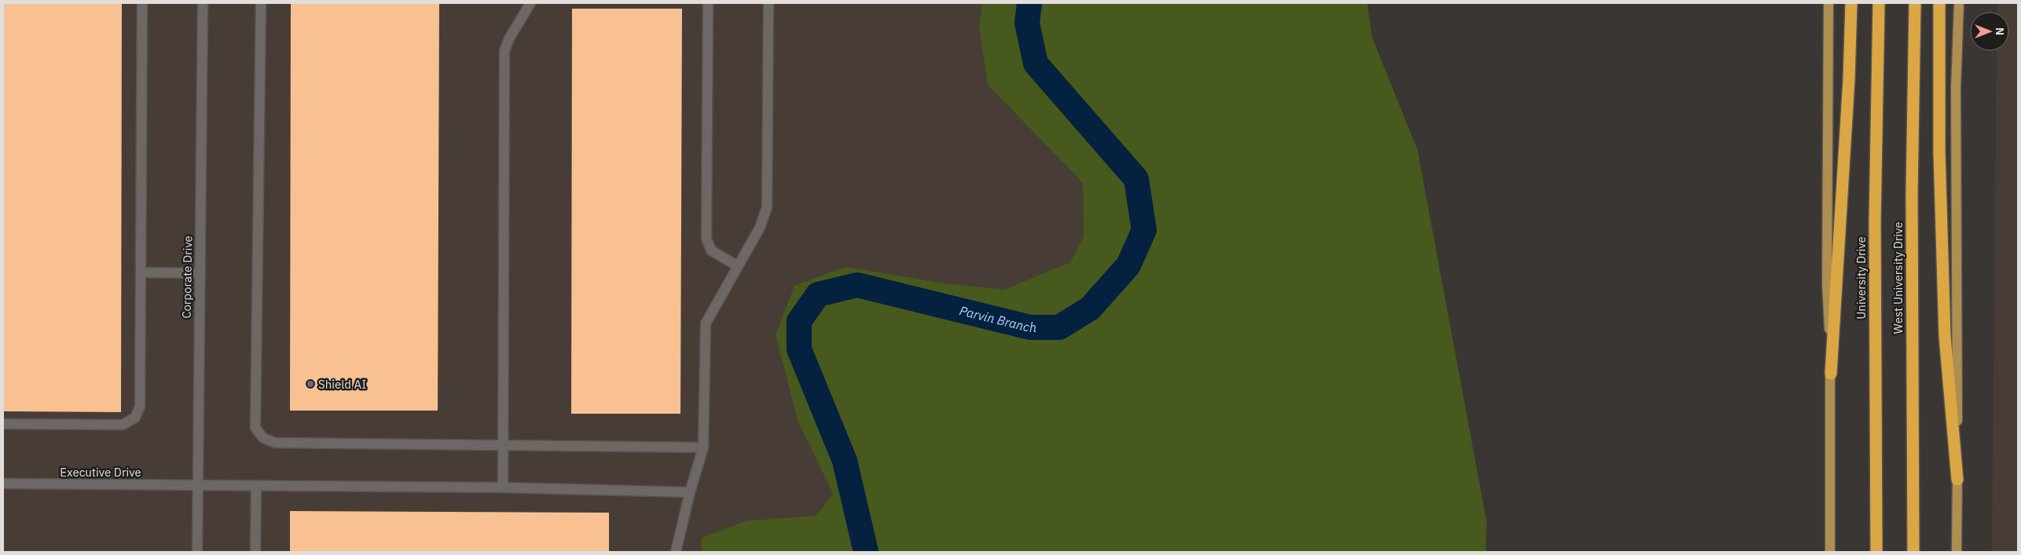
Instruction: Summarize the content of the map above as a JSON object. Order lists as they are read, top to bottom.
{
  "streets": {
    "highway": ["University Drive", "West University Drive"],
    "street": ["Corporate Drive", "Executive Drive"]
  },
  "crossings": [
    ["Corporate Drive", "Executive Drive"]
  ],
  "water": ["Parvin Branch"],
  "places": ["Shield AI"],
  "north": "right"
}
